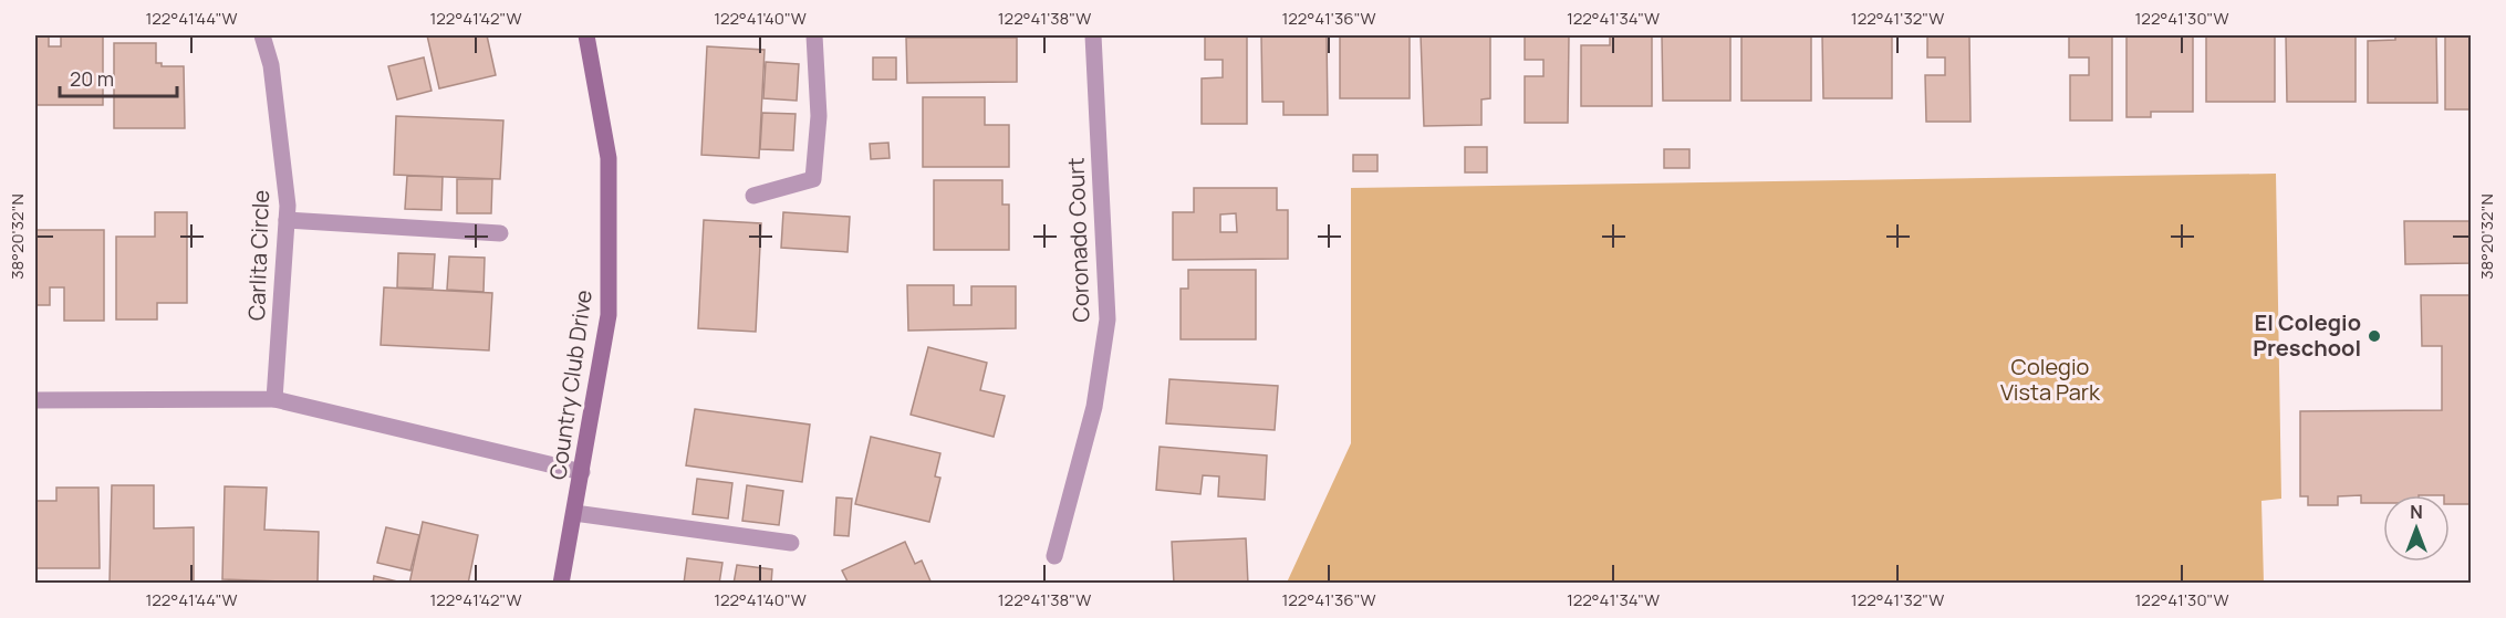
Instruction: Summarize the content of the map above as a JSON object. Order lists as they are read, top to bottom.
{
  "streets": {
    "street": ["Coronado Court", "Carlita Circle", "Country Club Drive"]
  },
  "parks": ["Colegio Vista Park"],
  "places": ["El Colegio Preschool"],
  "scale_bar": "20 m",
  "north": "top",
  "coordinates": [
    "122°41'44\"W",
    "122°41'42\"W",
    "122°41'40\"W",
    "122°41'38\"W",
    "122°41'36\"W",
    "122°41'34\"W",
    "122°41'32\"W",
    "122°41'30\"W",
    "38°20'32\"N"
  ]
}
